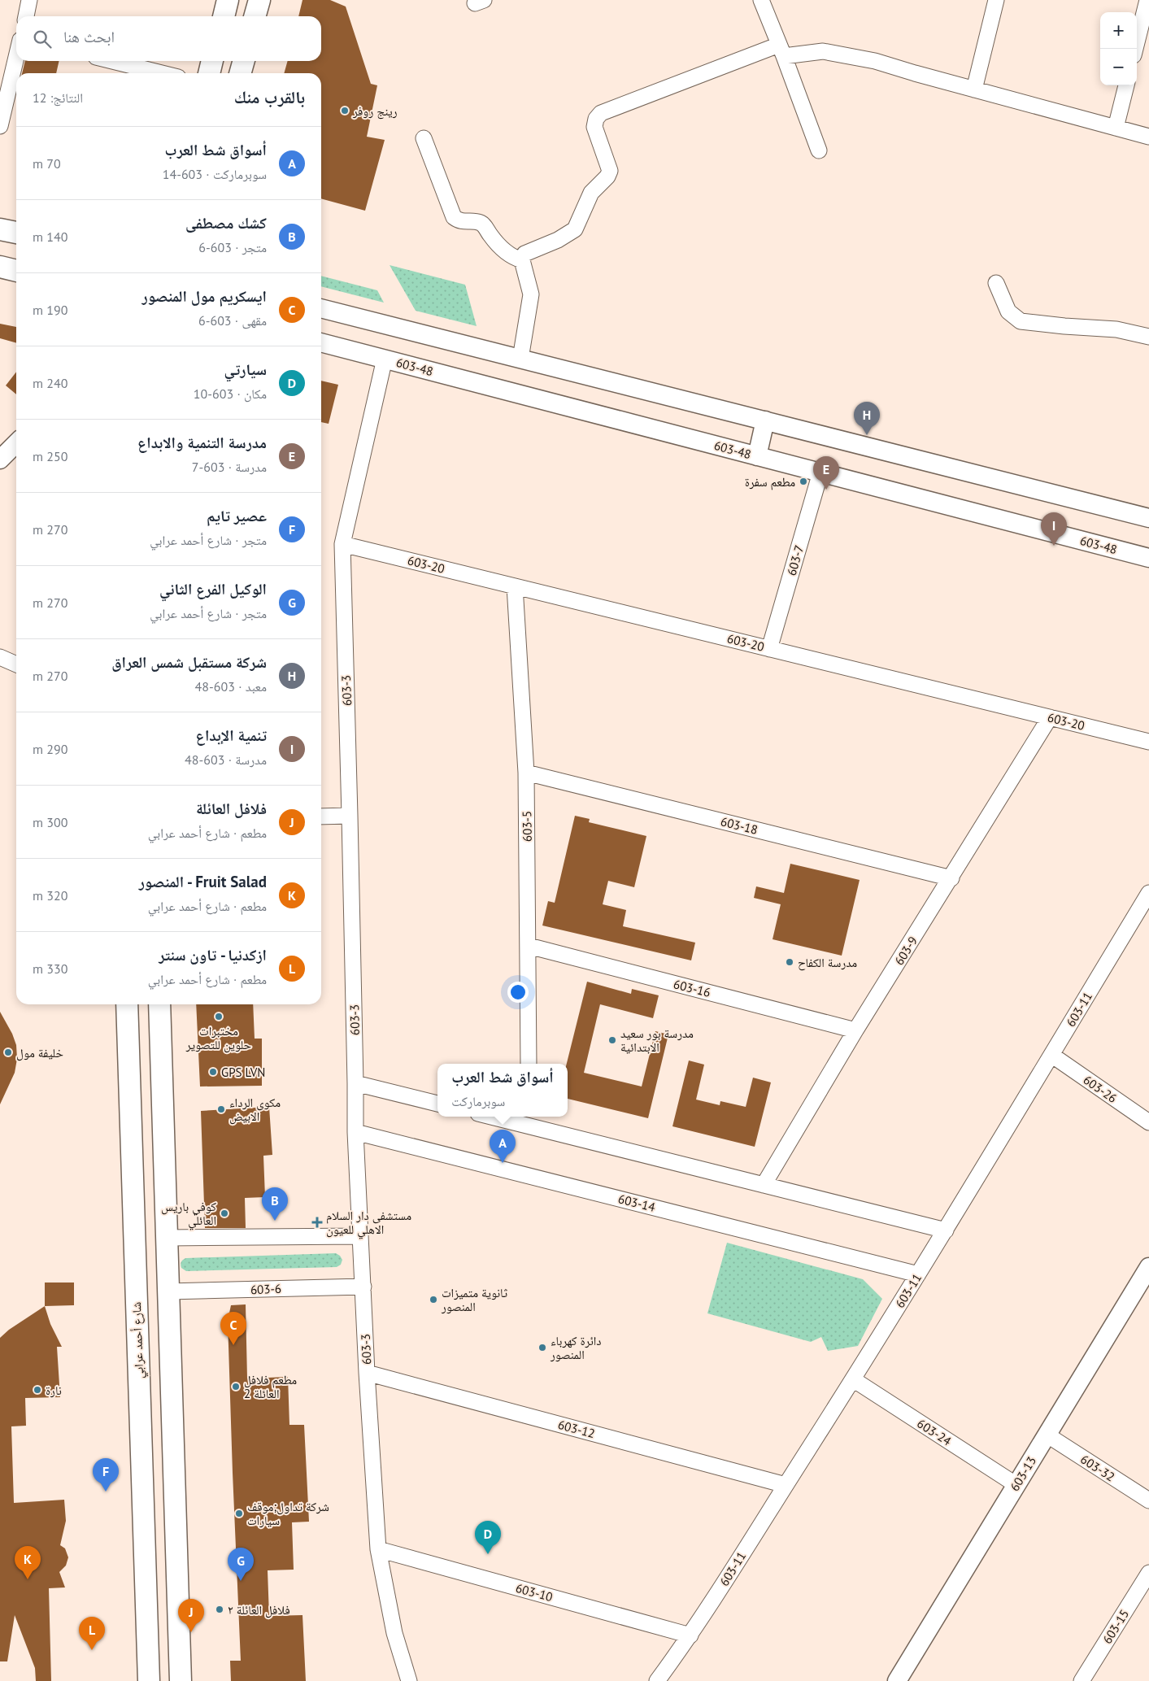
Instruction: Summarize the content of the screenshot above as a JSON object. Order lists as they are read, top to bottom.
{
  "streets": {
    "main road": ["شارع أحمد عرابي"],
    "street": [
      "603-48",
      "603-7",
      "603-20",
      "603-3",
      "603-18",
      "603-5",
      "603-9",
      "603-16",
      "603-11",
      "603-26",
      "603-14",
      "603-6",
      "603-12",
      "603-24",
      "603-32",
      "603-13",
      "603-10",
      "603-15"
    ]
  },
  "crossings": [
    ["603-48", "603-7"],
    ["603-48", "603-3"],
    ["603-7", "603-20"],
    ["603-20", "603-3"],
    ["603-20", "603-5"],
    ["603-20", "603-9"],
    ["603-3", "603-14"],
    ["603-3", "603-6"],
    ["603-3", "603-12"],
    ["603-3", "603-10"],
    ["603-18", "603-5"],
    ["603-18", "603-9"],
    ["603-5", "603-16"],
    ["603-9", "603-16"],
    ["603-11", "603-26"],
    ["603-11", "603-14"],
    ["603-11", "603-12"],
    ["603-11", "603-24"],
    ["603-11", "603-10"],
    ["603-24", "603-13"],
    ["603-32", "603-13"]
  ],
  "places": {
    "other": [
      "رينج روفر",
      "مطعم سفرة",
      "مدرسة الكفاح",
      "مختبرات حلوين للتصوير",
      "مدرسة بور سعيد الابتدائية",
      "خليفة مول",
      "GPS LVN",
      "مكوى الرداء الابيض",
      "كوفي باريس العائلي",
      "ثانوية متميزات المنصور",
      "دائرة كهرباء المنصور",
      "مطعم فلافل العائلة 2",
      "نارة",
      "شركة تداول;موقف سيارات",
      "فلافل العائلة ٢"
    ],
    "health": ["مستشفى دار السلام الاهلي للعيون"]
  },
  "page": {
    "map_buttons": ["+", "−"],
    "search": "ابحث هنا",
    "heading": ["بالقرب منك", "النتائج: 12"],
    "list": [
      {
        "mark": "A",
        "name": "أسواق شط العرب",
        "note": "سوبرماركت · 603-14",
        "value": "70 m"
      },
      {
        "mark": "B",
        "name": "كشك مصطفى",
        "note": "متجر · 603-6",
        "value": "140 m"
      },
      {
        "mark": "C",
        "name": "ايسكريم مول المنصور",
        "note": "مقهى · 603-6",
        "value": "190 m"
      },
      {
        "mark": "D",
        "name": "سيارتي",
        "note": "مكان · 603-10",
        "value": "240 m"
      },
      {
        "mark": "E",
        "name": "مدرسة التنمية والابداع",
        "note": "مدرسة · 603-7",
        "value": "250 m"
      },
      {
        "mark": "F",
        "name": "عصير تايم",
        "note": "متجر · شارع أحمد عرابي",
        "value": "270 m"
      },
      {
        "mark": "G",
        "name": "الوكيل الفرع الثاني",
        "note": "متجر · شارع أحمد عرابي",
        "value": "270 m"
      },
      {
        "mark": "H",
        "name": "شركة مستقبل شمس العراق",
        "note": "معبد · 603-48",
        "value": "270 m"
      },
      {
        "mark": "I",
        "name": "تنمية الإبداع",
        "note": "مدرسة · 603-48",
        "value": "290 m"
      },
      {
        "mark": "J",
        "name": "فلافل العائلة",
        "note": "مطعم · شارع أحمد عرابي",
        "value": "300 m"
      },
      {
        "mark": "K",
        "name": "Fruit Salad - المنصور",
        "note": "مطعم · شارع أحمد عرابي",
        "value": "320 m"
      },
      {
        "mark": "L",
        "name": "ازكدنيا - تاون سنتر",
        "note": "مطعم · شارع أحمد عرابي",
        "value": "330 m"
      }
    ],
    "pins": [
      "H",
      "E",
      "I",
      "A",
      "B",
      "C",
      "F",
      "D",
      "K",
      "G",
      "J",
      "L"
    ],
    "popup": ["أسواق شط العرب", "سوبرماركت"]
  }
}
